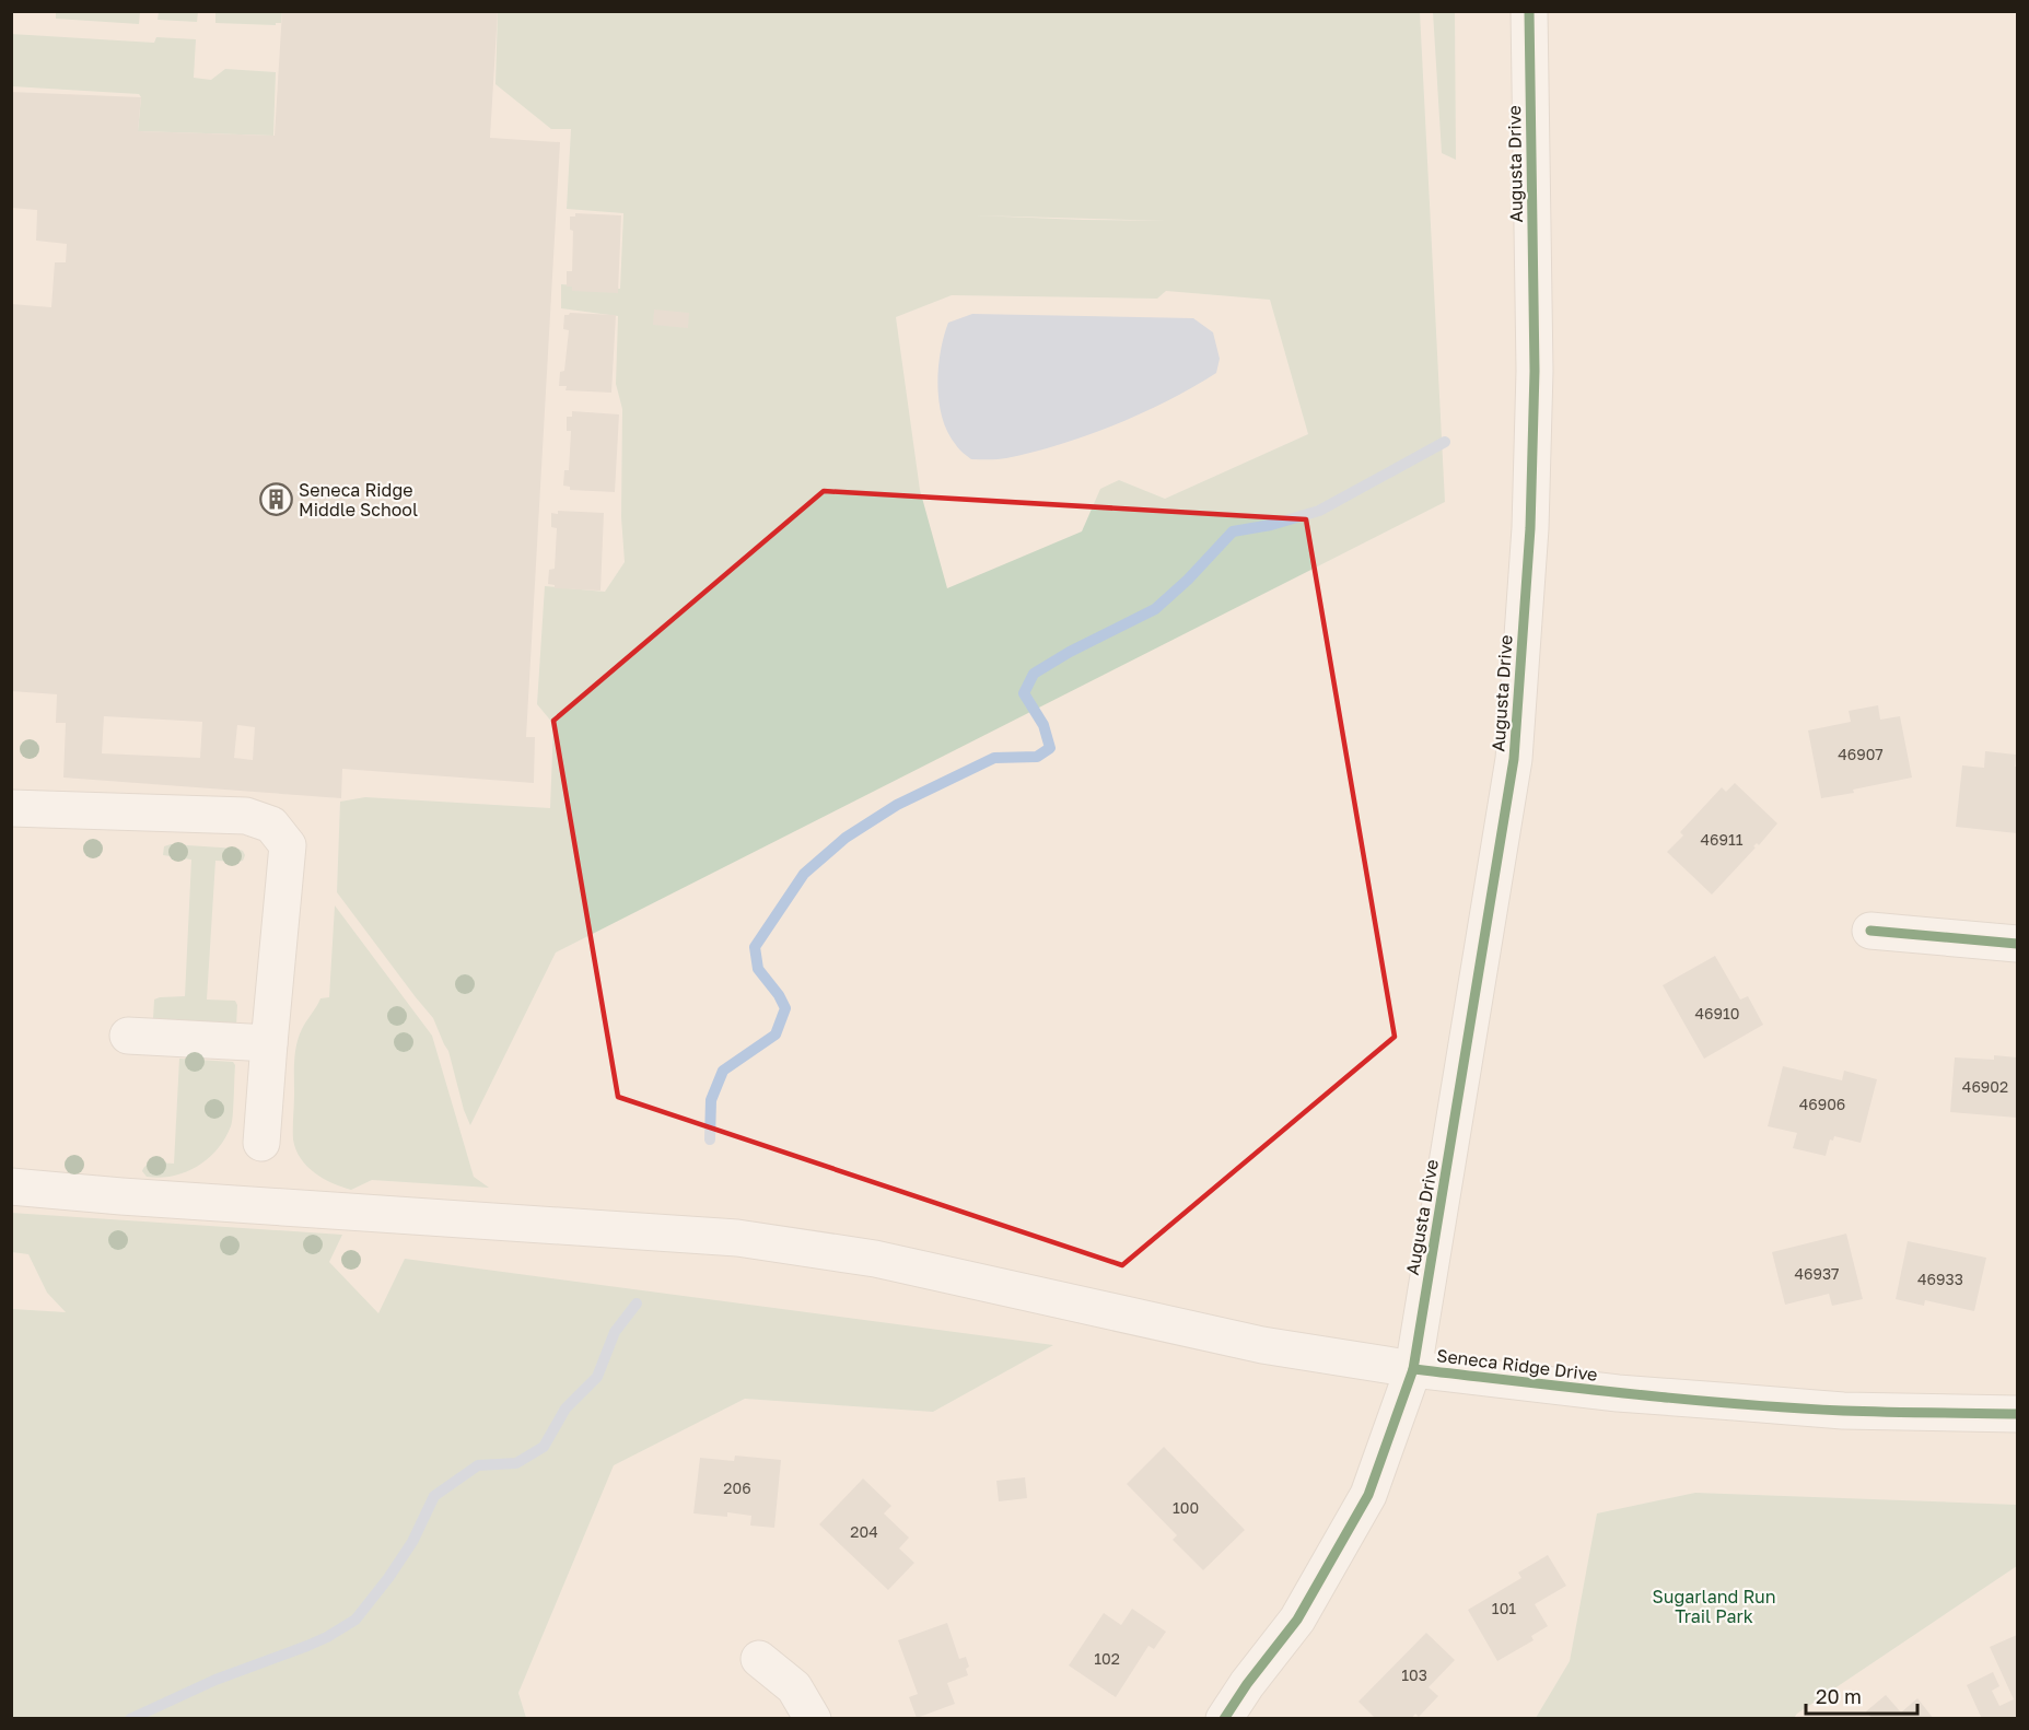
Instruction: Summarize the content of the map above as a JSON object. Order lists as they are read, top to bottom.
{
  "streets": {
    "street": ["Augusta Drive", "Seneca Ridge Drive"]
  },
  "crossings": [
    ["Augusta Drive", "Seneca Ridge Drive"]
  ],
  "parks": ["Sugarland Run Trail Park"],
  "places": {
    "building": ["Seneca Ridge Middle School"]
  },
  "house_numbers": [
    "46907",
    "46911",
    "46910",
    "46902",
    "46906",
    "46937",
    "46933",
    "206",
    "100",
    "204",
    "101",
    "102",
    "103"
  ],
  "scale_bar": "20 m"
}
